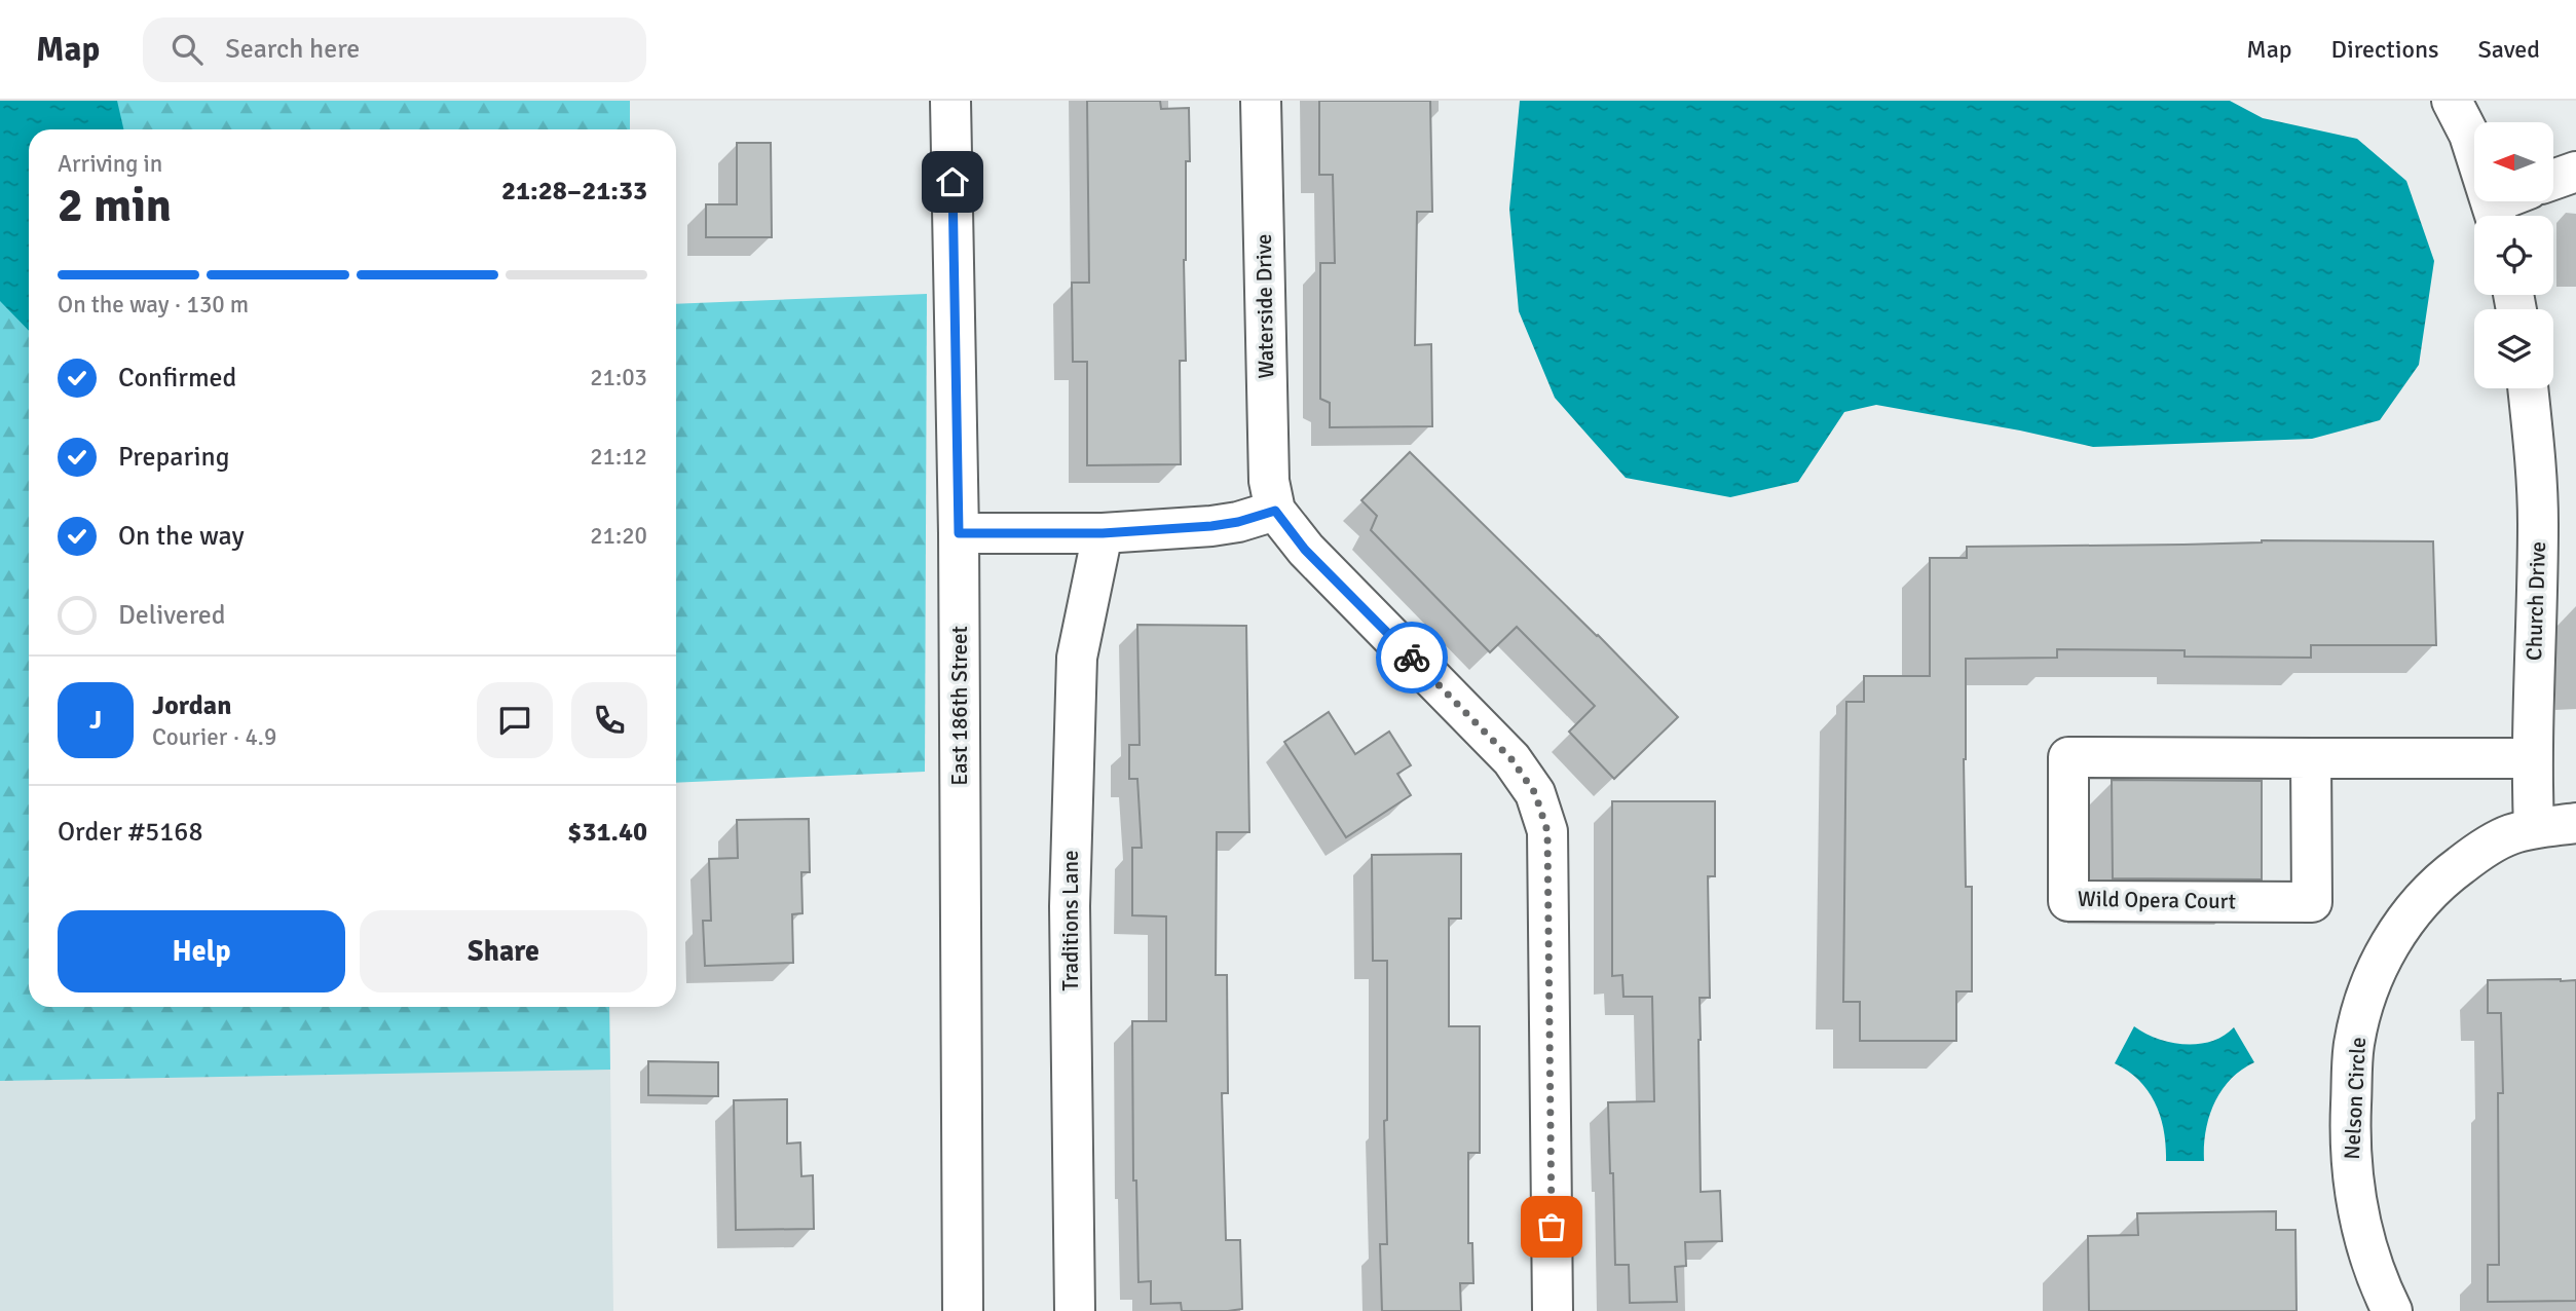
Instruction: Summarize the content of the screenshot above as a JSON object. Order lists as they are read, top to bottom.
{
  "streets": {
    "street": [
      "Waterside Drive",
      "Church Drive",
      "East 186th Street",
      "Wild Opera Court",
      "Traditions Lane",
      "Nelson Circle"
    ]
  },
  "crossings": [
    ["Church Drive", "Wild Opera Court"],
    ["Church Drive", "Nelson Circle"]
  ],
  "north": "left",
  "page": {
    "header": "Map",
    "search": "Search here",
    "nav": ["Map", "Directions", "Saved"],
    "heading": ["2 min", "Arriving in", "21:28–21:33"],
    "panel": [
      "Jordan",
      "Courier · 4.9",
      "Order #5168",
      "$31.40"
    ],
    "bar": "On the way · 130 m",
    "list": [
      ["Confirmed", "21:03"],
      ["Preparing", "21:12"],
      ["On the way", "21:20"],
      "Delivered"
    ],
    "round": "J",
    "buttons": ["Help", "Share"]
  }
}
